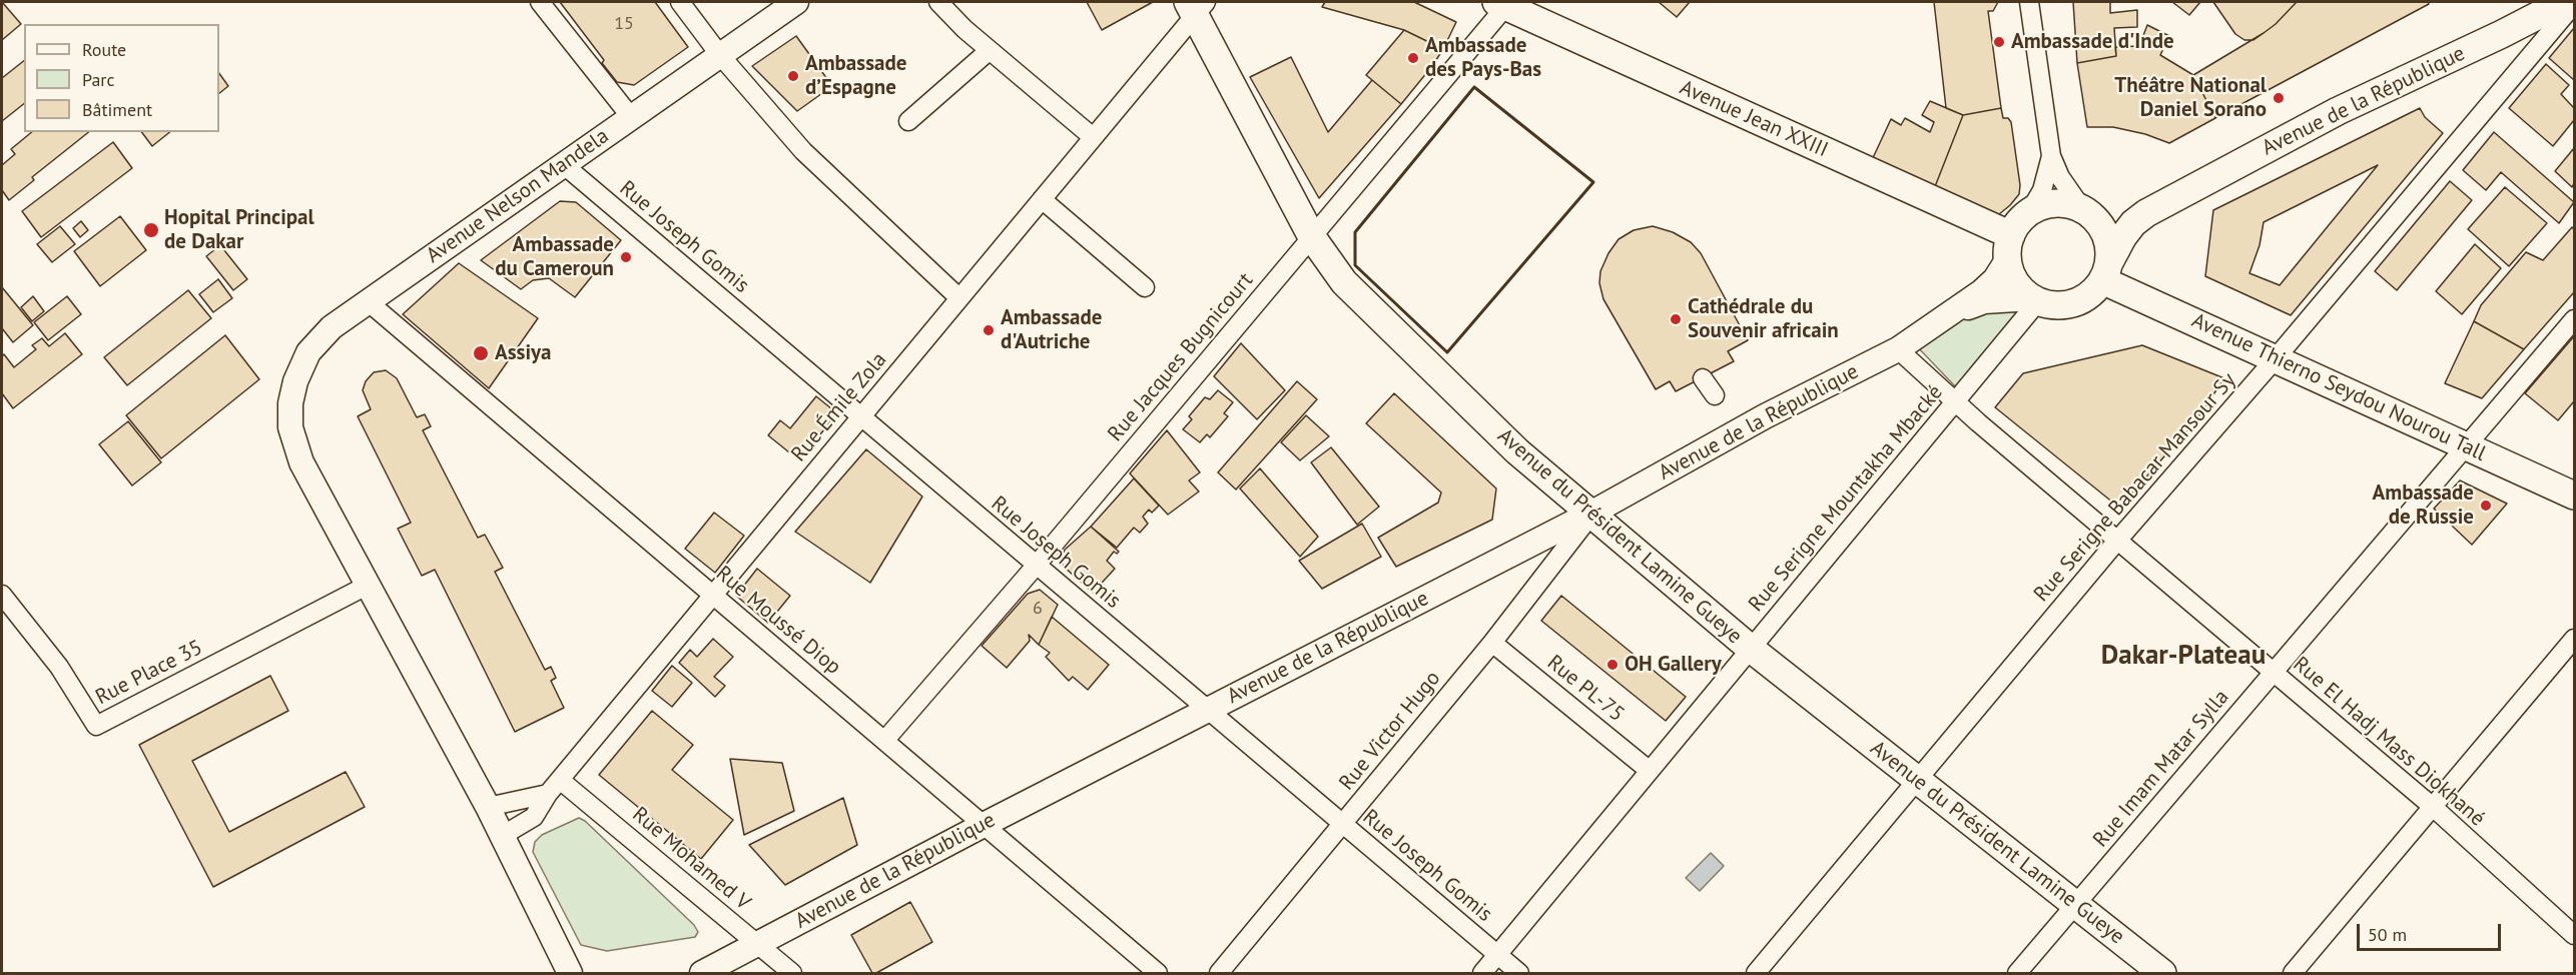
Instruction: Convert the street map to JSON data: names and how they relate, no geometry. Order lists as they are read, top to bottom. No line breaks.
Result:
{"streets":{"main road":["Avenue de la République","Avenue Jean XXIII","Avenue Thierno Seydou Nourou Tall","Avenue du Président Lamine Gueye"],"street":["Avenue Nelson Mandela","Rue Joseph Gomis","Rue Jacques Bugnicourt","Rue Émile Zola","Rue Serigne Babacar Mansour Sy","Rue Serigne Mountakha Mbacké","Rue Moussé Diop","Rue Place 35","Rue PL-75","Rue Victor Hugo","Rue El Hadj Mass Diokhané","Rue Imam Matar Sylla","Rue Mohamed V"]},"crossings":[["Avenue de la République","Avenue Jean XXIII"],["Avenue de la République","Rue Joseph Gomis"],["Avenue de la République","Avenue Thierno Seydou Nourou Tall"],["Avenue de la République","Rue Serigne Mountakha Mbacké"],["Avenue de la République","Avenue du Président Lamine Gueye"],["Avenue de la République","Rue Moussé Diop"],["Avenue de la République","Rue Victor Hugo"],["Avenue de la République","Rue El Hadj Mass Diokhané"],["Avenue de la République","Rue Mohamed V"],["Avenue Jean XXIII","Rue Jacques Bugnicourt"],["Avenue Jean XXIII","Avenue Thierno Seydou Nourou Tall"],["Avenue Jean XXIII","Rue Serigne Mountakha Mbacké"],["Avenue Nelson Mandela","Rue Joseph Gomis"],["Avenue Nelson Mandela","Rue Émile Zola"],["Avenue Nelson Mandela","Rue Moussé Diop"],["Avenue Nelson Mandela","Rue Place 35"],["Rue Joseph Gomis","Rue Jacques Bugnicourt"],["Rue Joseph Gomis","Rue Émile Zola"],["Rue Joseph Gomis","Rue Serigne Mountakha Mbacké"],["Rue Joseph Gomis","Rue Victor Hugo"],["Rue Jacques Bugnicourt","Avenue du Président Lamine Gueye"],["Rue Jacques Bugnicourt","Rue Moussé Diop"],["Avenue Thierno Seydou Nourou Tall","Rue Serigne Babacar Mansour Sy"],["Avenue Thierno Seydou Nourou Tall","Rue Serigne Mountakha Mbacké"],["Avenue Thierno Seydou Nourou Tall","Rue Imam Matar Sylla"],["Rue Émile Zola","Avenue du Président Lamine Gueye"],["Rue Émile Zola","Rue Moussé Diop"],["Rue Émile Zola","Rue Mohamed V"],["Rue Serigne Babacar Mansour Sy","Avenue du Président Lamine Gueye"],["Rue Serigne Babacar Mansour Sy","Rue El Hadj Mass Diokhané"],["Rue Serigne Mountakha Mbacké","Avenue du Président Lamine Gueye"],["Rue Serigne Mountakha Mbacké","Rue PL-75"],["Rue Serigne Mountakha Mbacké","Rue El Hadj Mass Diokhané"],["Avenue du Président Lamine Gueye","Rue Victor Hugo"],["Avenue du Président Lamine Gueye","Rue Imam Matar Sylla"],["Rue PL-75","Rue Victor Hugo"],["Rue El Hadj Mass Diokhané","Rue Imam Matar Sylla"]],"districts":["Dakar-Plateau"],"places":["Ambassade d'Inde","Ambassade des Pays-Bas","Ambassade d’Espagne","Théâtre National Daniel Sorano","Hopital Principal de Dakar","Ambassade du Cameroun","Cathédrale du Souvenir africain","Ambassade d'Autriche","Assiya","Ambassade de Russie","OH Gallery"],"house_numbers":["15","6"],"legend":["Route","Parc","Bâtiment"],"scale_bar":"50 m"}
